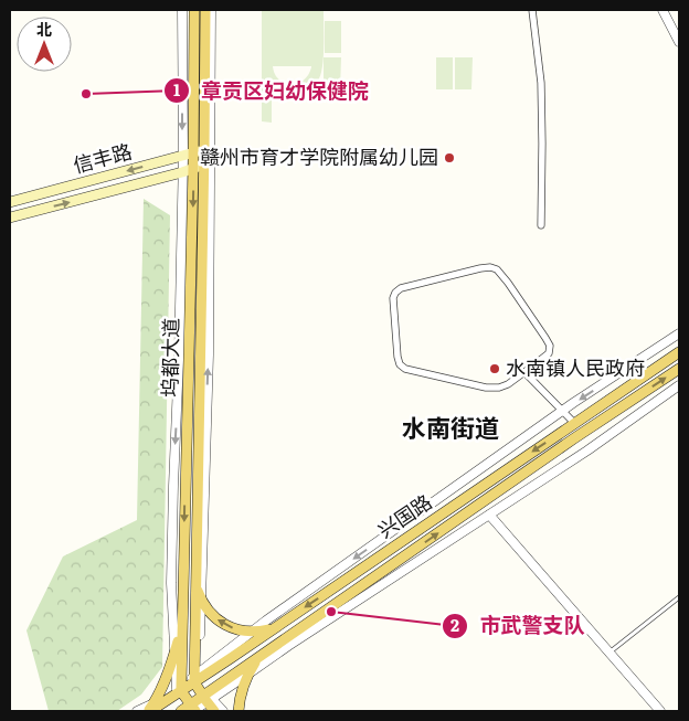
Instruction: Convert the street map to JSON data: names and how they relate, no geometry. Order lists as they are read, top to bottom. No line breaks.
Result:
{"streets":{"main road":["信丰路","坞都大道","兴国路"]},"crossings":[["信丰路","坞都大道"],["坞都大道","兴国路"]],"districts":["水南街道"],"places":["章贡区妇幼保健院","赣州市育才学院附属幼儿园","水南镇人民政府","市武警支队"],"north":"top"}
